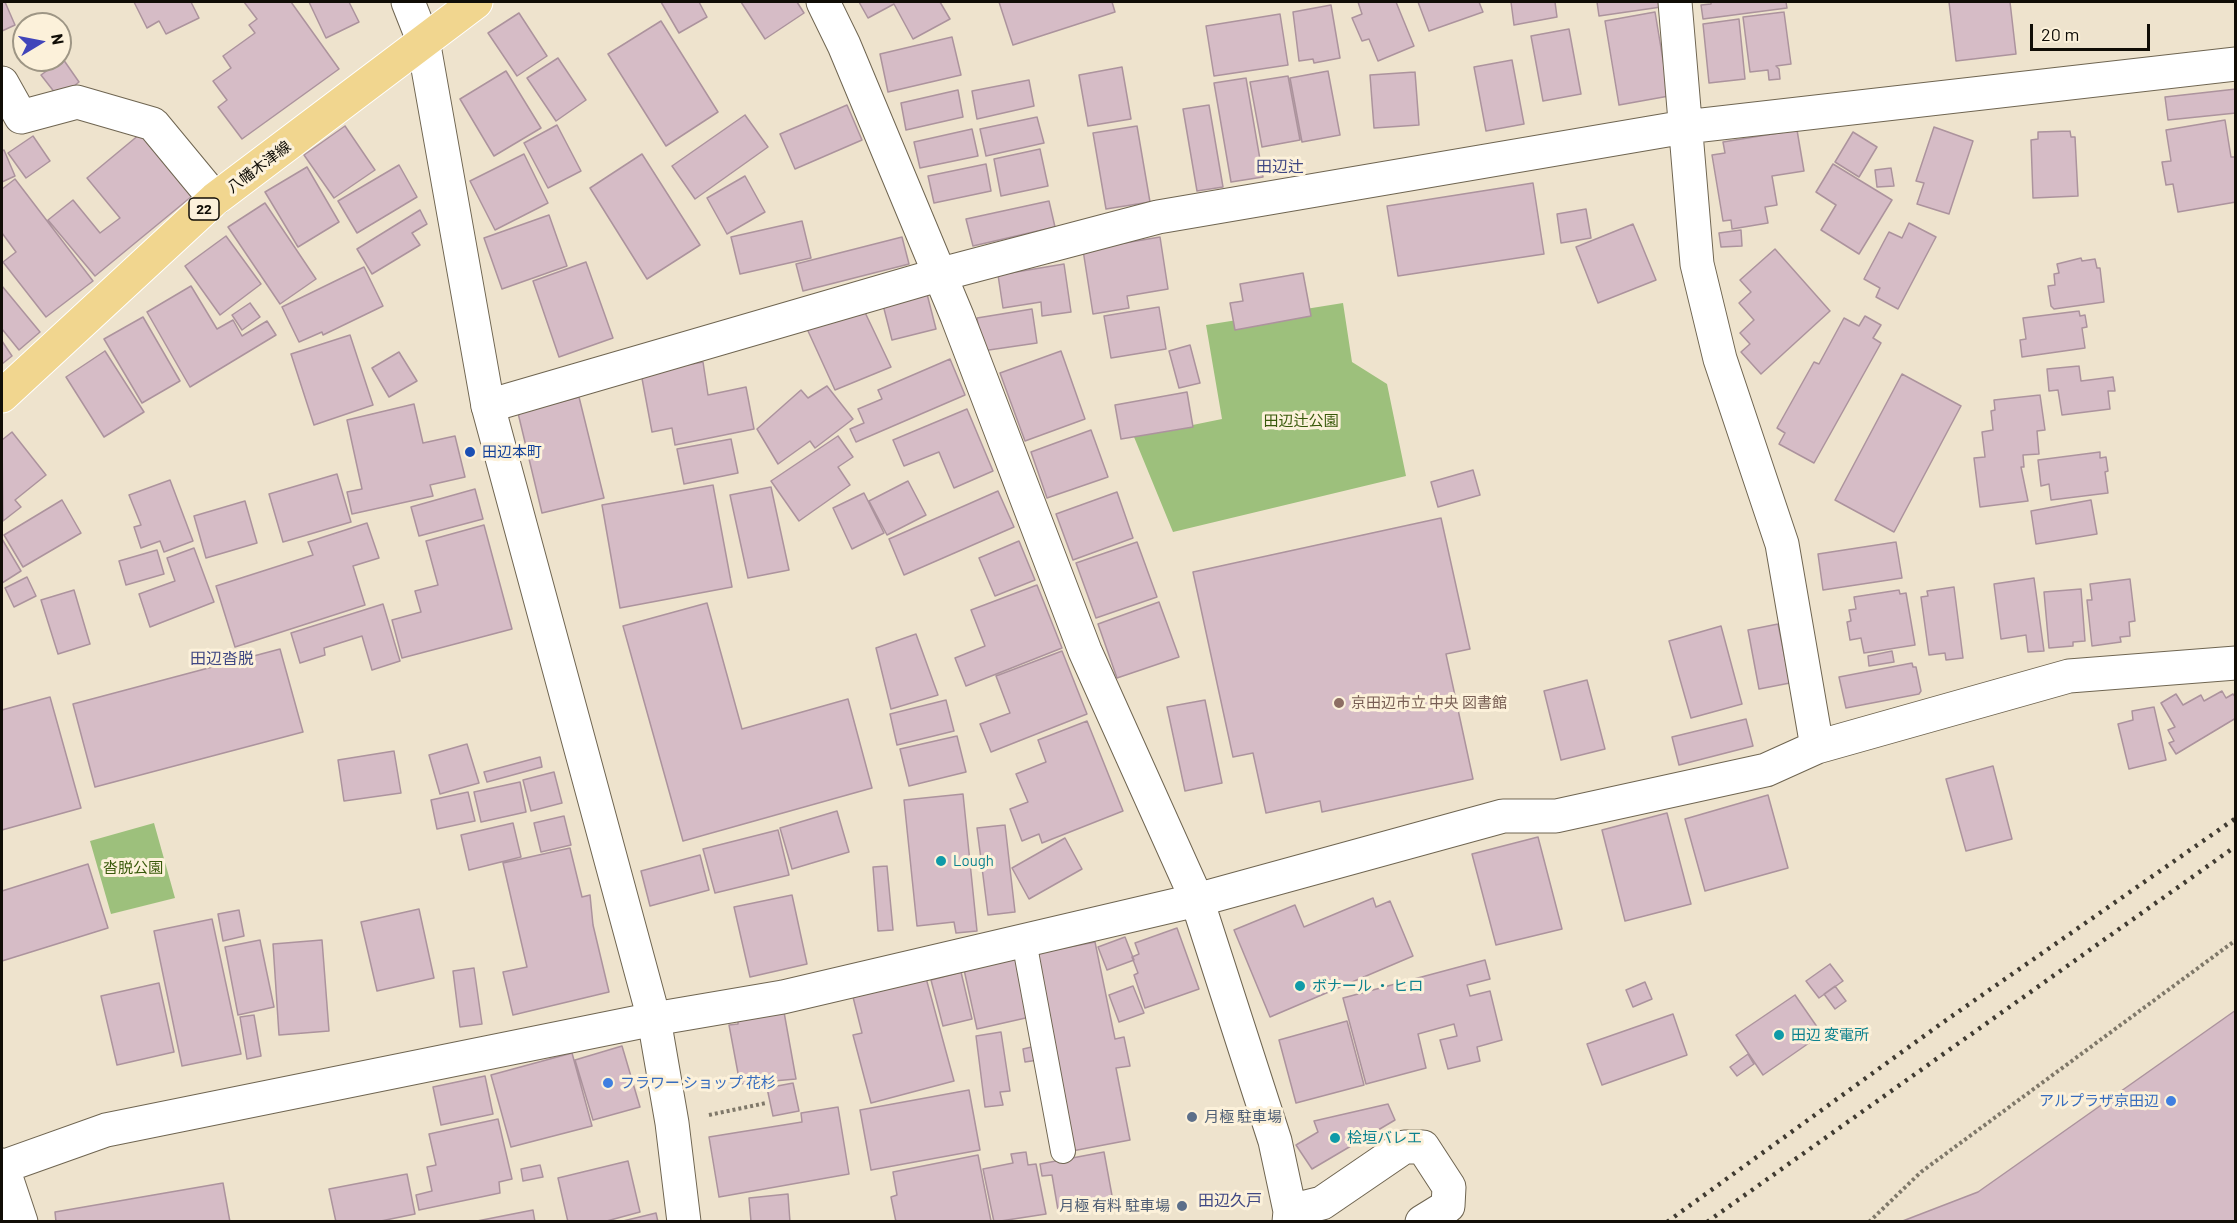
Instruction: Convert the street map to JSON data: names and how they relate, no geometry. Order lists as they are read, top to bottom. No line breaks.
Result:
{"streets":{"main road":["八幡木津線","22"]},"districts":["田辺辻","田辺沓脱","田辺久戸"],"parks":["田辺辻公園","沓脱公園"],"places":["田辺本町","京田辺市立 中央 図書館","Lough","ボナール ・ ヒロ","田辺 変電所","フラワー ショップ 花杉","アルプラザ京田辺","月極 駐車場","桧垣バレエ","月極 有料 駐車場"],"scale_bar":"20 m","north":"right"}
